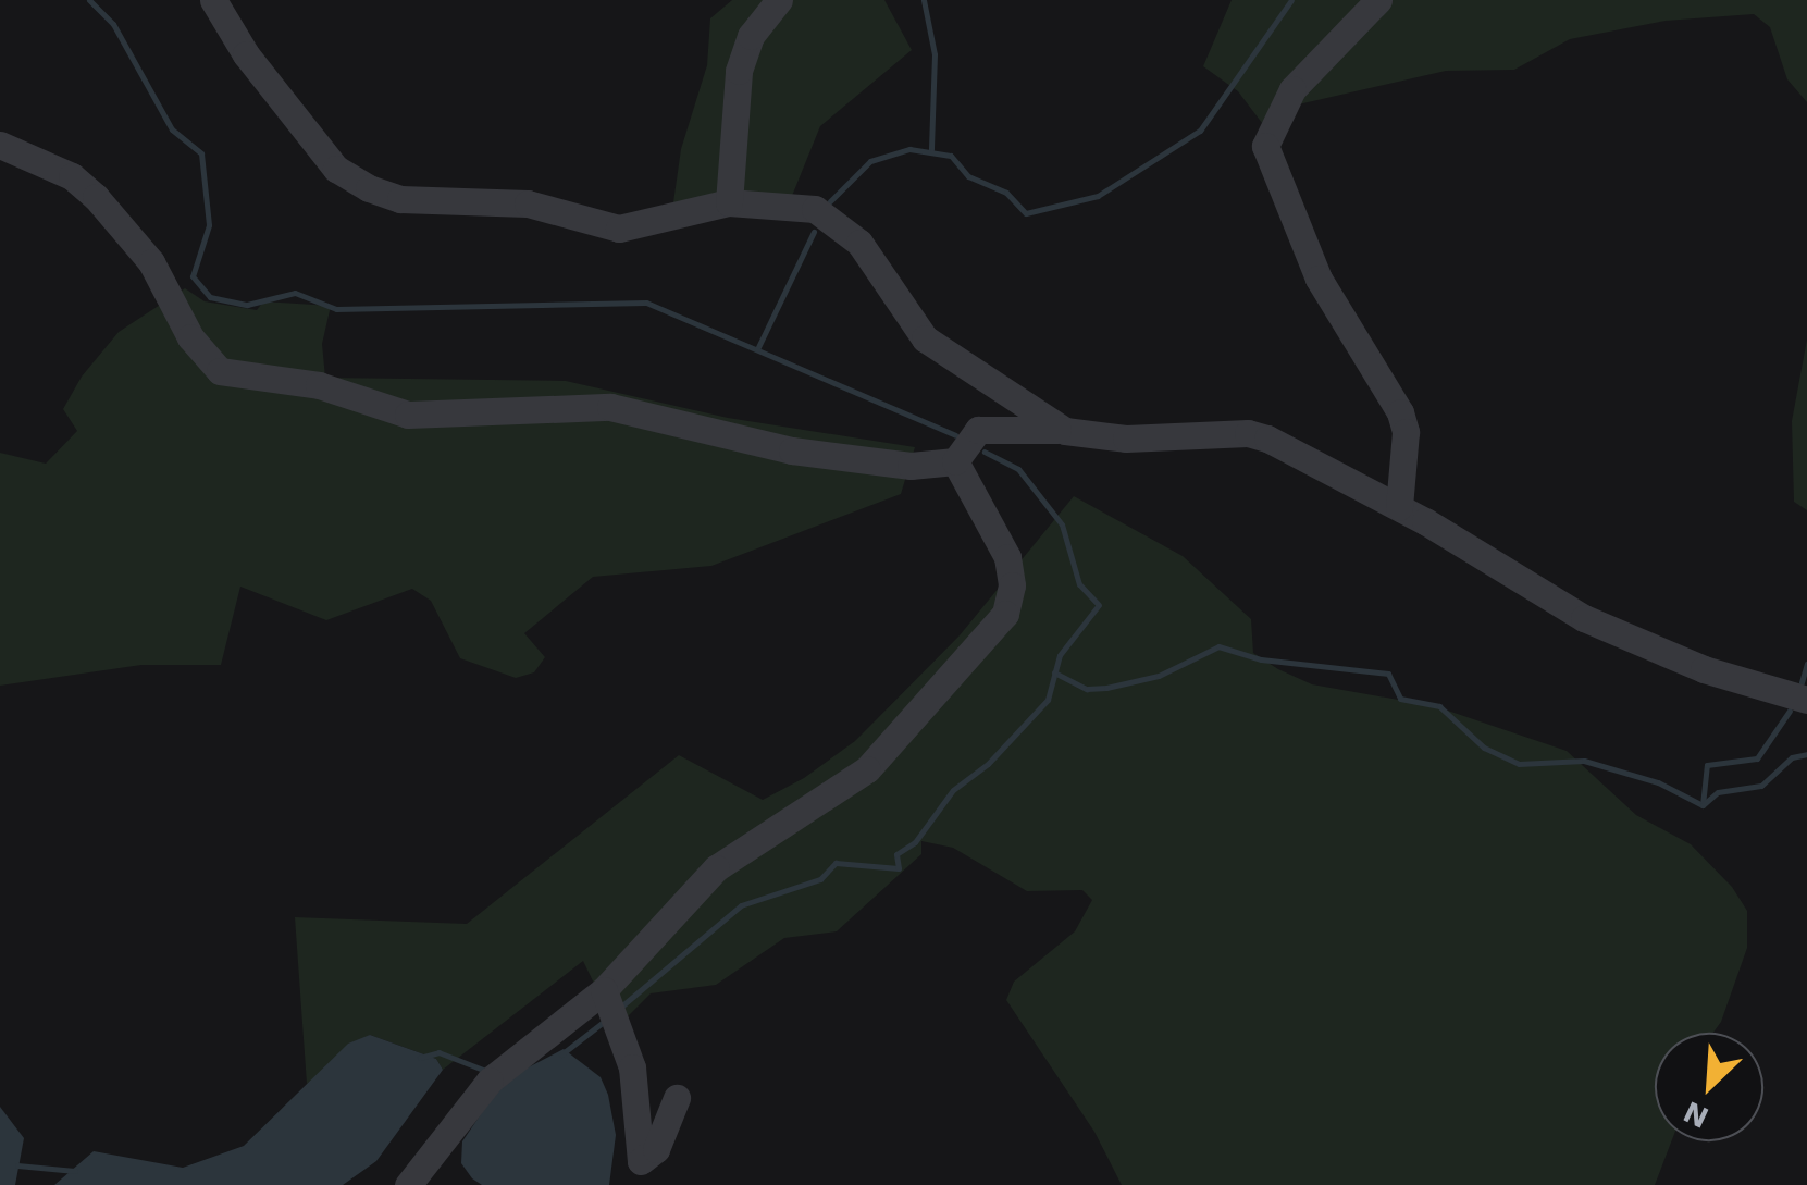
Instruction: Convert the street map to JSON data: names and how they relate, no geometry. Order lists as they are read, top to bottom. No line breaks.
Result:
{"north":"bottom left"}
